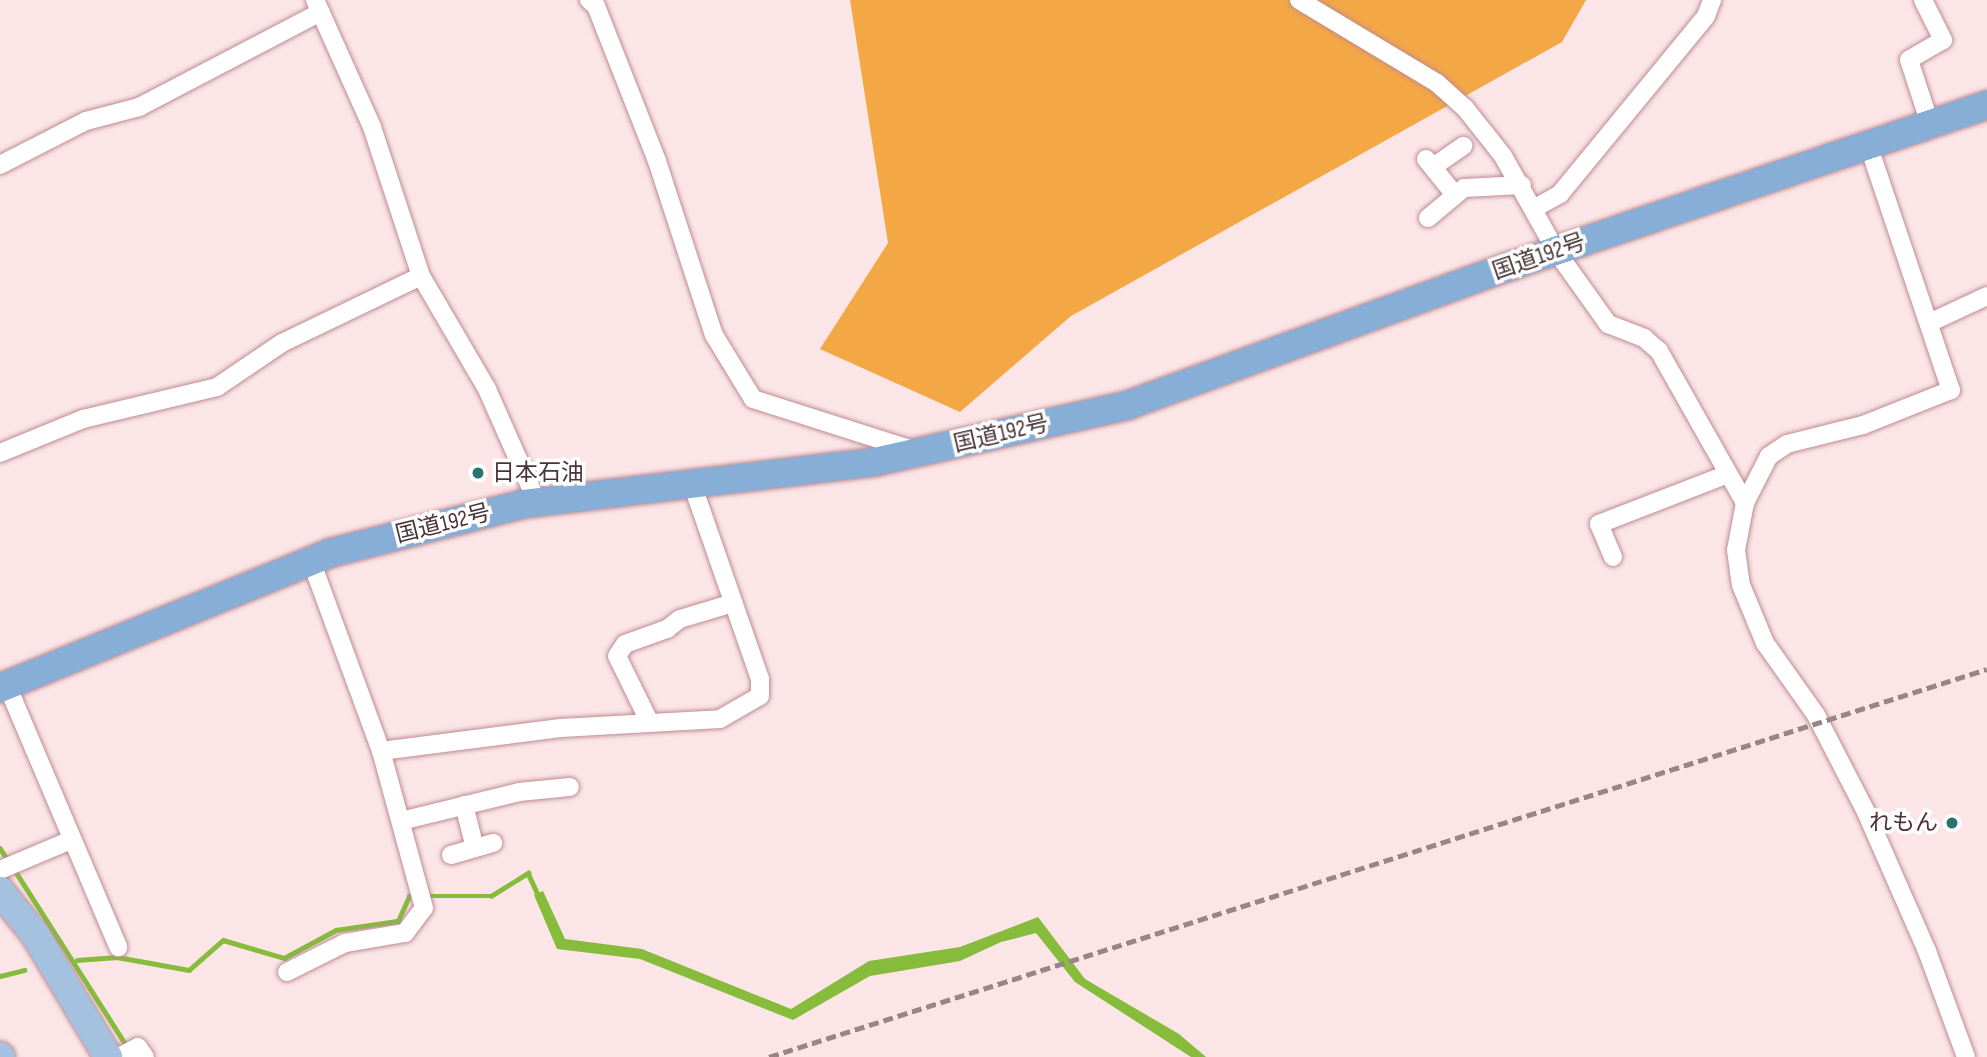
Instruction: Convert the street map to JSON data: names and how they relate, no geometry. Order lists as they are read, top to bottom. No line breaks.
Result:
{"streets":{"highway":["国道192号"]},"places":["日本石油","れもん"]}
